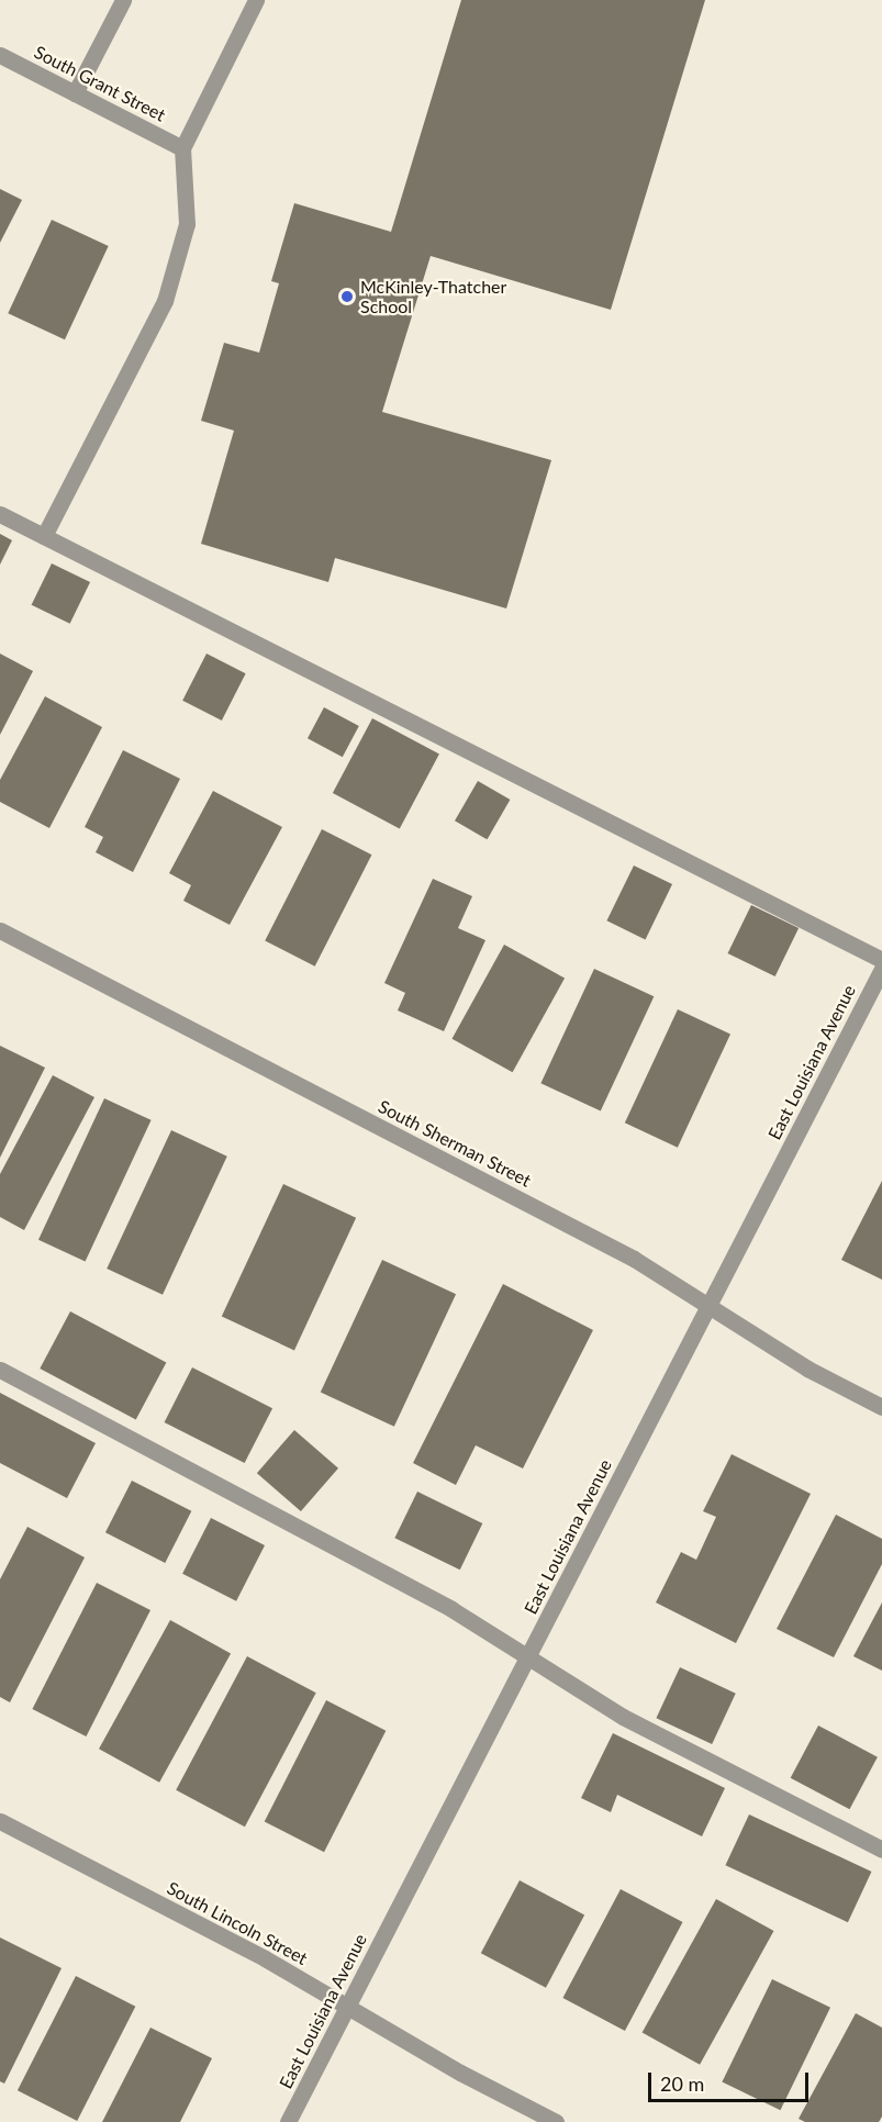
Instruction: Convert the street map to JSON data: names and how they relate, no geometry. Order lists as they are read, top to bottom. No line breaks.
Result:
{"streets":{"street":["South Grant Street","East Louisiana Avenue","South Sherman Street","South Lincoln Street"]},"crossings":[["East Louisiana Avenue","South Sherman Street"],["East Louisiana Avenue","South Lincoln Street"]],"places":["McKinley-Thatcher School"],"scale_bar":"20 m"}
